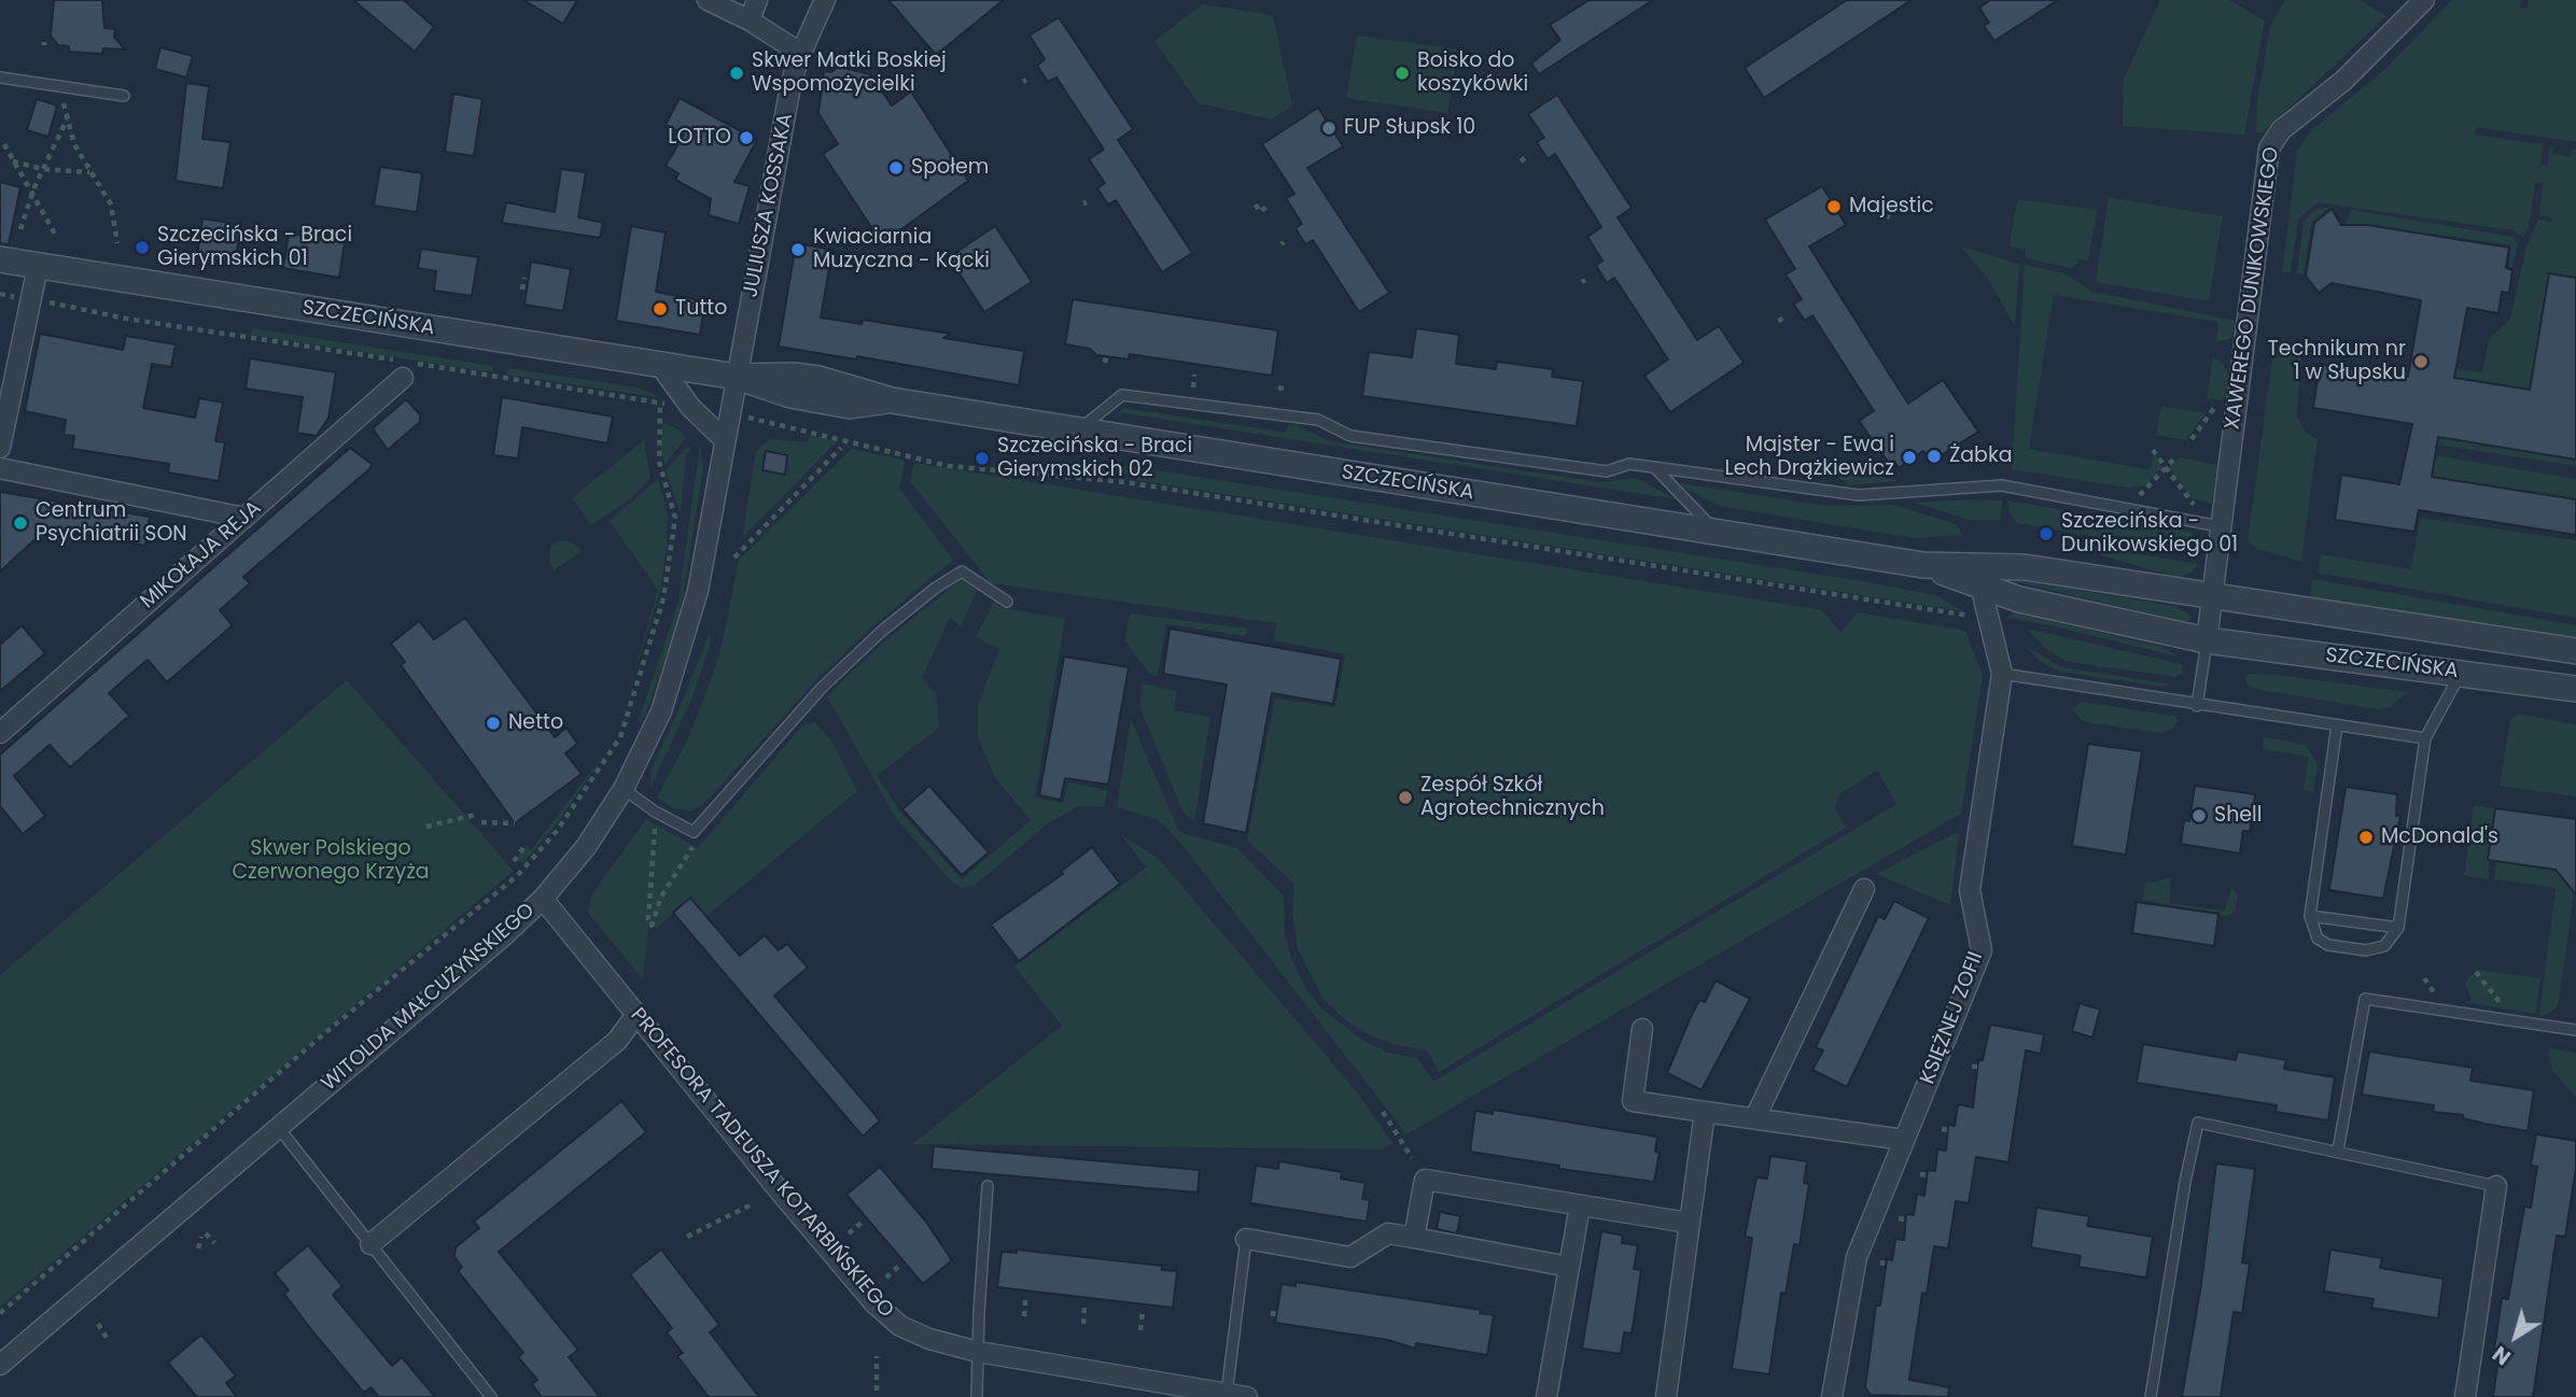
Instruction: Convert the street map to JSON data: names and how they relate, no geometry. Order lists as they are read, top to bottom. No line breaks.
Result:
{"streets":{"street":["JULIUSZA KOSSAKA","XAWEREGO DUNIKOWSKIEGO","SZCZECIŃSKA","MIKOŁAJA REJA","WITOLDA MAŁCUŻYŃSKIEGO","KSIĘŻNEJ ZOFII","PROFESORA TADEUSZA KOTARBIŃSKIEGO"]},"crossings":[["JULIUSZA KOSSAKA","SZCZECIŃSKA"],["JULIUSZA KOSSAKA","WITOLDA MAŁCUŻYŃSKIEGO"],["XAWEREGO DUNIKOWSKIEGO","SZCZECIŃSKA"],["SZCZECIŃSKA","WITOLDA MAŁCUŻYŃSKIEGO"],["SZCZECIŃSKA","KSIĘŻNEJ ZOFII"],["WITOLDA MAŁCUŻYŃSKIEGO","PROFESORA TADEUSZA KOTARBIŃSKIEGO"]],"parks":["Skwer Polskiego Czerwonego Krzyża"],"places":["Skwer Matki Boskiej Wspomożycielki","Boisko do koszykówki","FUP Słupsk 10","LOTTO","Społem","Majestic","Szczecińska - Braci Gierymskich 01","Kwiaciarnia Muzyczna - Kącki","Tutto","Technikum nr 1 w Słupsku","Żabka","Majster - Ewa i Lech Drążkiewicz","Szczecińska - Braci Gierymskich 02","Centrum Psychiatrii SON","Szczecińska - Dunikowskiego 01","Netto","Zespół Szkół Agrotechnicznych","Shell","McDonald's"],"north":"bottom left"}
